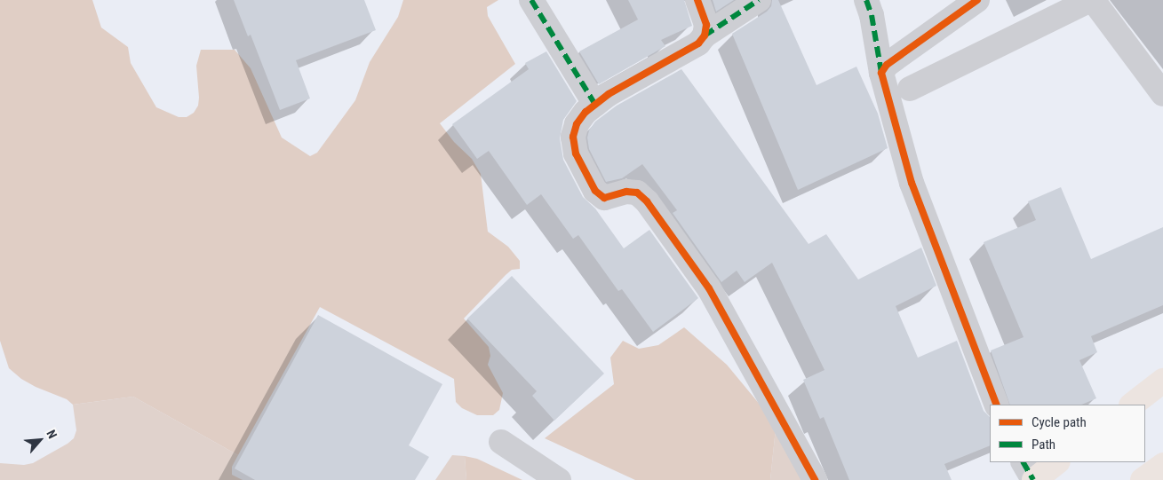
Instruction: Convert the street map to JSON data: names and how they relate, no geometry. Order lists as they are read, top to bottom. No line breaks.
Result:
{"legend":["Cycle path","Path"],"north":"top right"}
